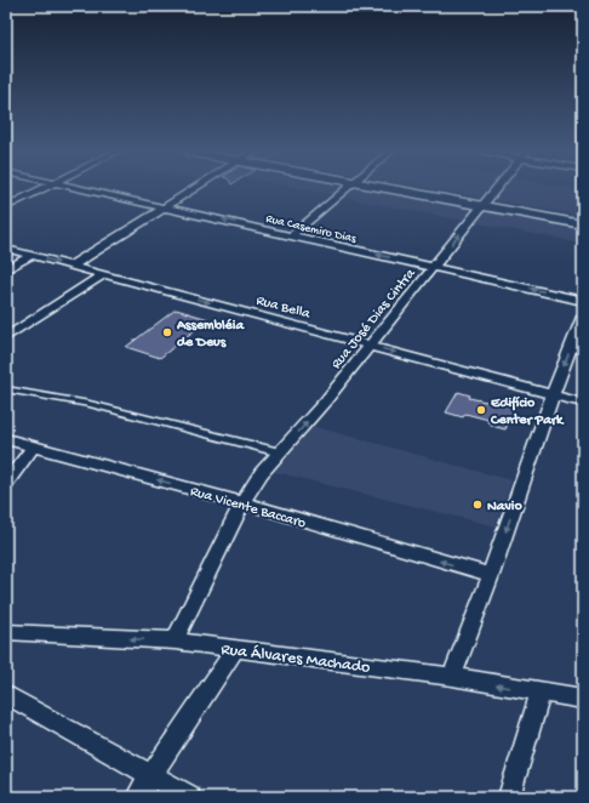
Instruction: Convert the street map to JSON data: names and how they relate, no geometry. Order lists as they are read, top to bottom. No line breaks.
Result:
{"streets":{"street":["Rua Casemiro Dias","Rua Bella","Rua José Dias Cintra","Rua Vicente Baccaro","Rua Álvares Machado"]},"crossings":[["Rua Casemiro Dias","Rua José Dias Cintra"],["Rua Bella","Rua José Dias Cintra"],["Rua José Dias Cintra","Rua Vicente Baccaro"],["Rua José Dias Cintra","Rua Álvares Machado"]],"one_way":["Rua Casemiro Dias","Rua Bella","Rua José Dias Cintra"],"places":["Assembléia de Deus","Edifício Center Park","Navio"]}
